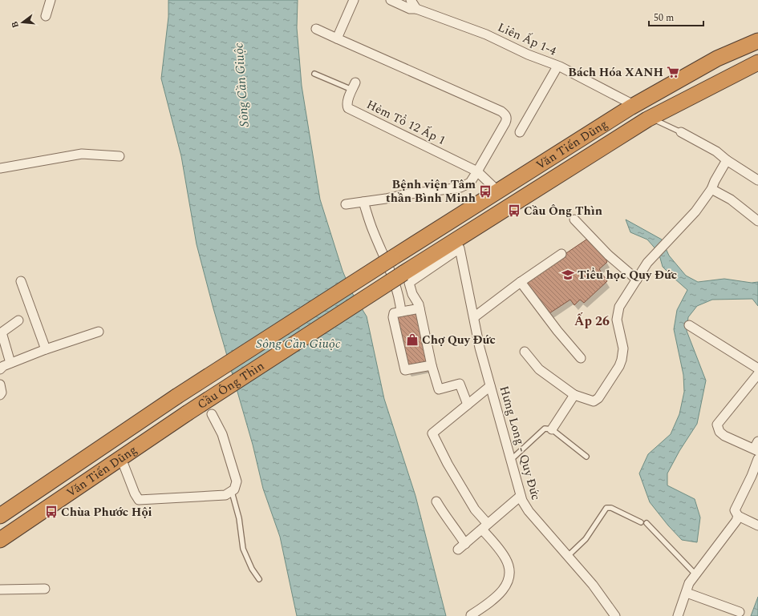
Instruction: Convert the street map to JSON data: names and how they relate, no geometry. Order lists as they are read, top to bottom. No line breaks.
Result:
{"streets":{"highway":["Văn Tiến Dũng","Cầu Ông Thìn"],"street":["Liên Ấp 1-4","Hẻm Tổ 12 Ấp 1","Hưng Long - Quy Đức"]},"crossings":[["Liên Ấp 1-4","Văn Tiến Dũng"],["Văn Tiến Dũng","Cầu Ông Thìn"]],"districts":["Ấp 26"],"water":["Sông Cần Giuộc"],"places":{"supermarket":["Bách Hóa XANH"],"bus stop":["Bệnh viện Tâm thần Bình Minh","Cầu Ông Thìn","Chùa Phước Hội"],"school or university":["Tiểu học Quy Đức"],"shop":["Chợ Quy Đức"]},"scale_bar":"50 m","north":"left"}
